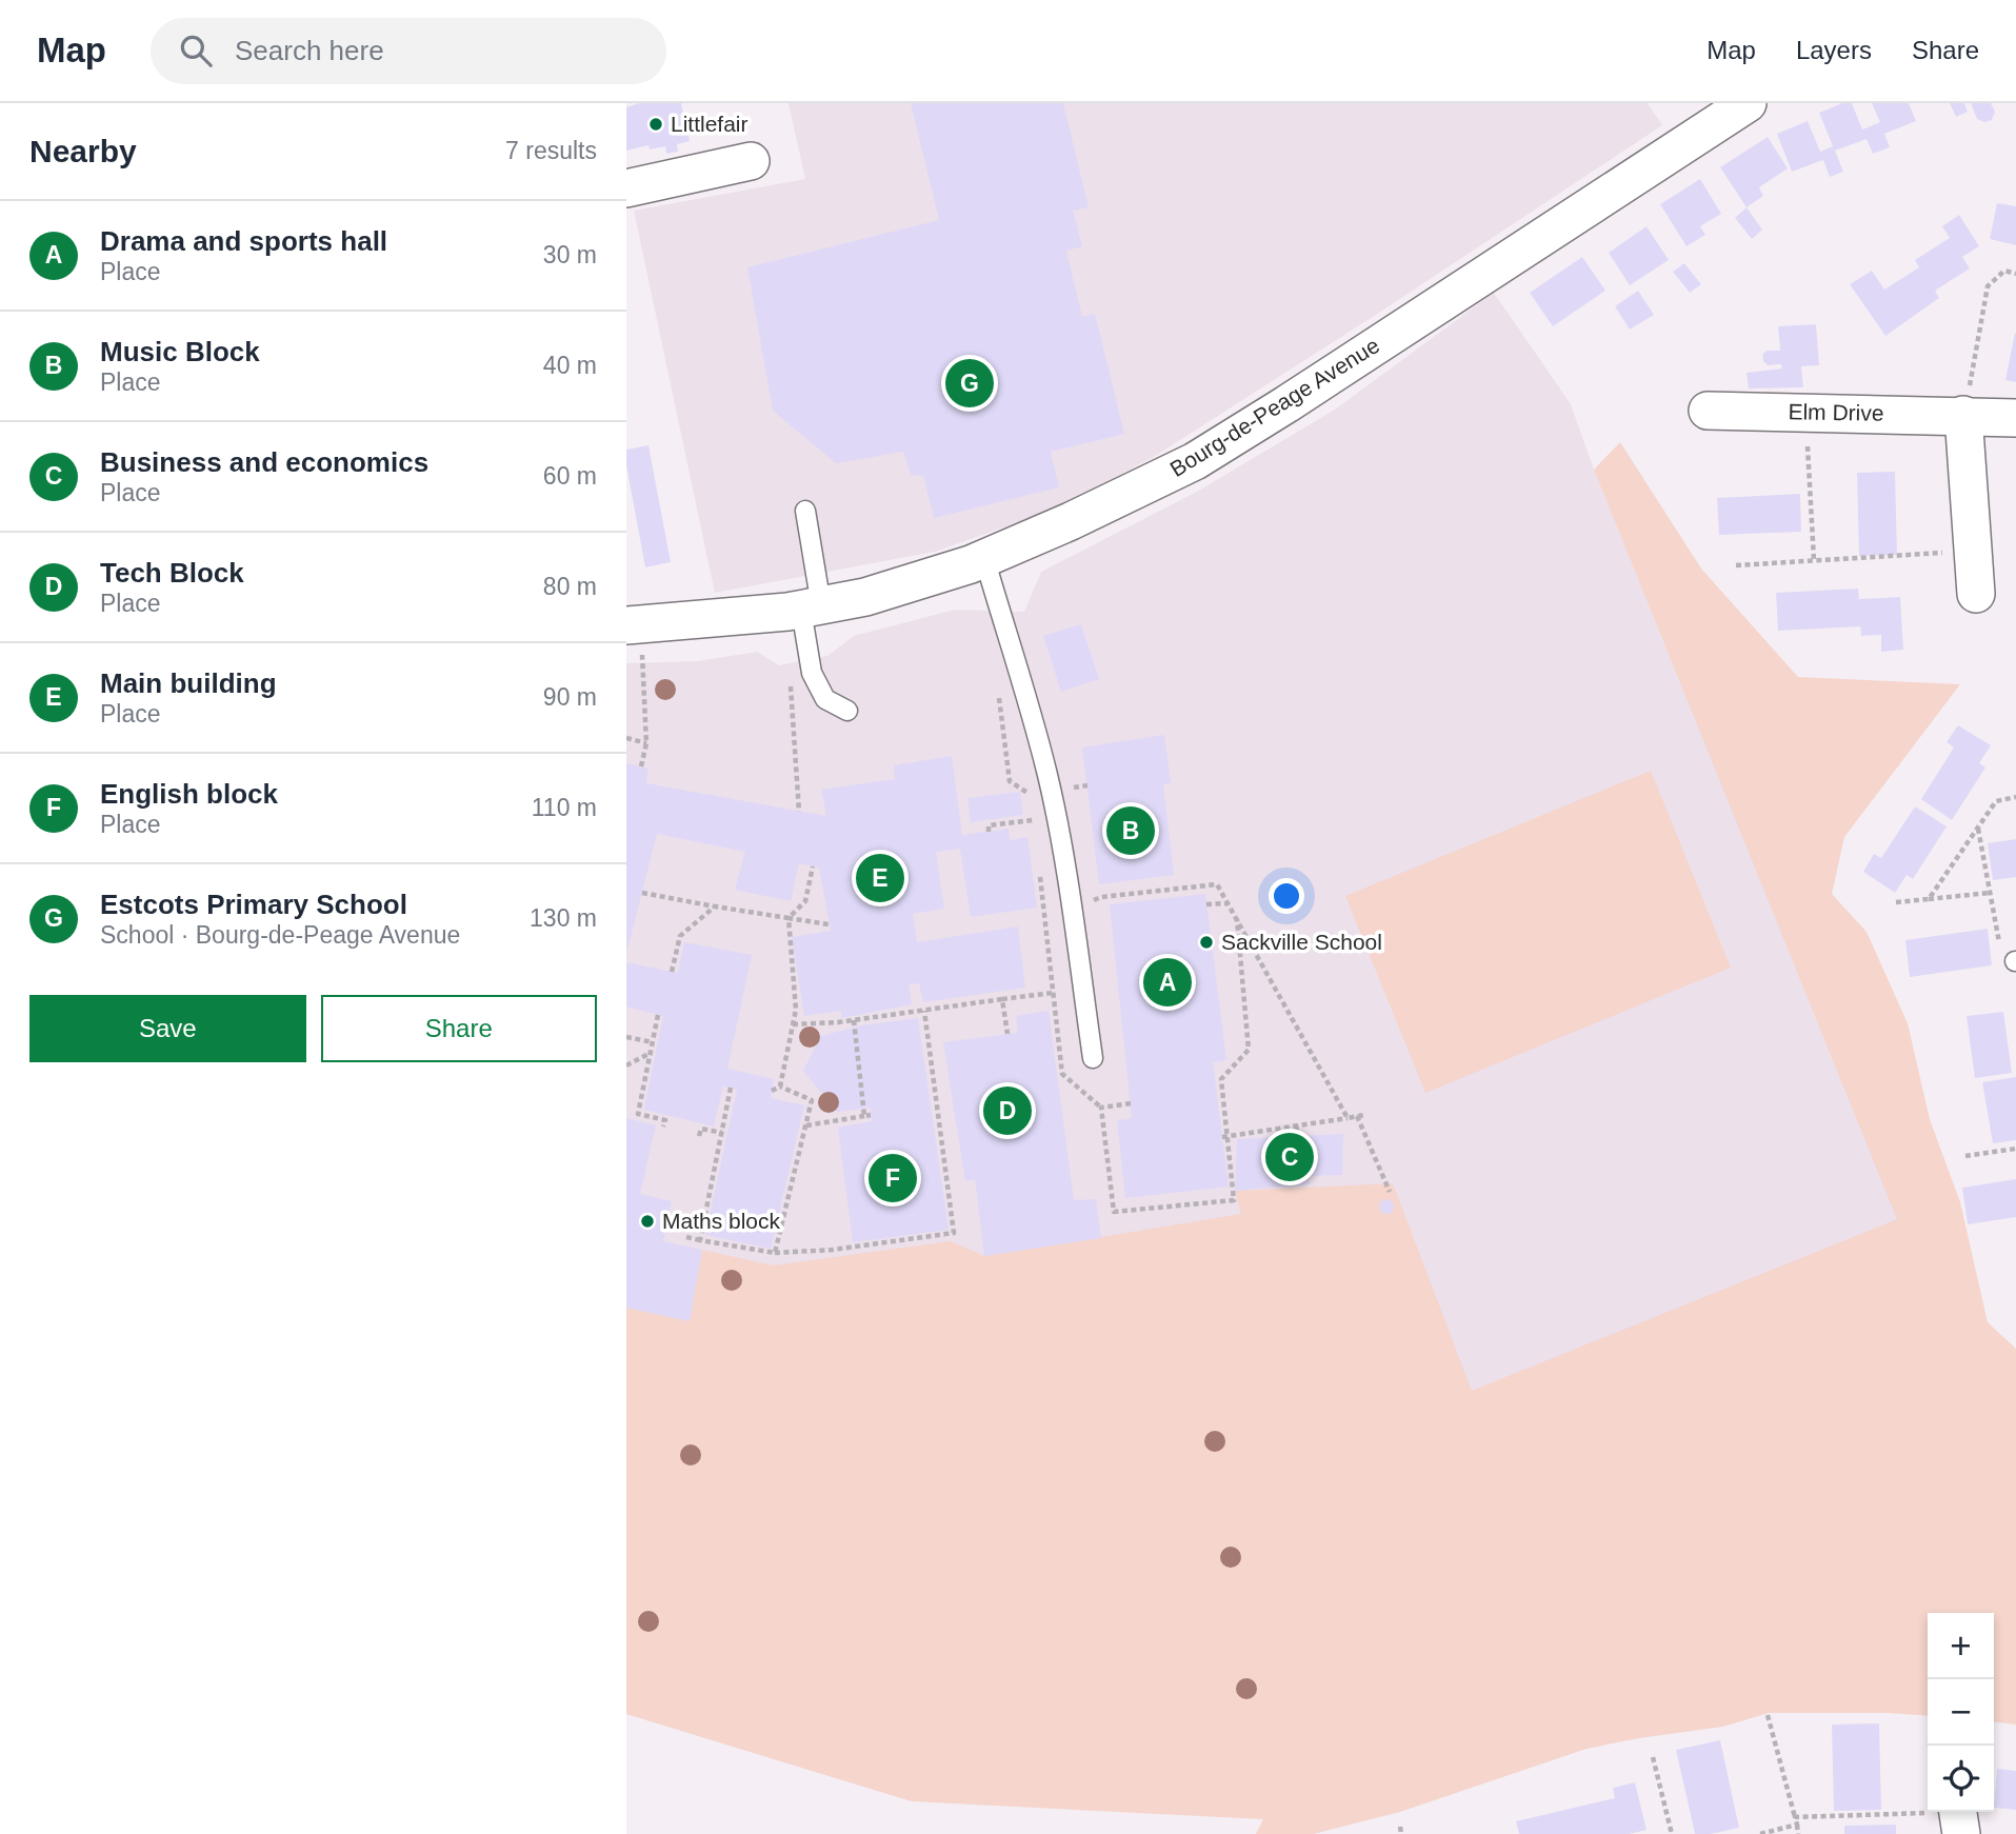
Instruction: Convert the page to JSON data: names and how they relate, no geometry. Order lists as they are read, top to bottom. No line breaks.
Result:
{"streets":{"street":["Bourg-de-Peage Avenue","Elm Drive"]},"places":["Littlefair","Sackville School","Maths block"],"page":{"header":"Map","search":"Search here","nav":["Map","Layers","Share"],"heading":["Nearby","7 results"],"list":[{"mark":"A","name":"Drama and sports hall","note":"Place","value":"30 m"},{"mark":"B","name":"Music Block","note":"Place","value":"40 m"},{"mark":"C","name":"Business and economics","note":"Place","value":"60 m"},{"mark":"D","name":"Tech Block","note":"Place","value":"80 m"},{"mark":"E","name":"Main building","note":"Place","value":"90 m"},{"mark":"F","name":"English block","note":"Place","value":"110 m"},{"mark":"G","name":"Estcots Primary School","note":"School · Bourg-de-Peage Avenue","value":"130 m"}],"pins":["G","B","E","A","D","C","F"],"buttons":["Save","Share"],"map_buttons":["+","−"]}}
